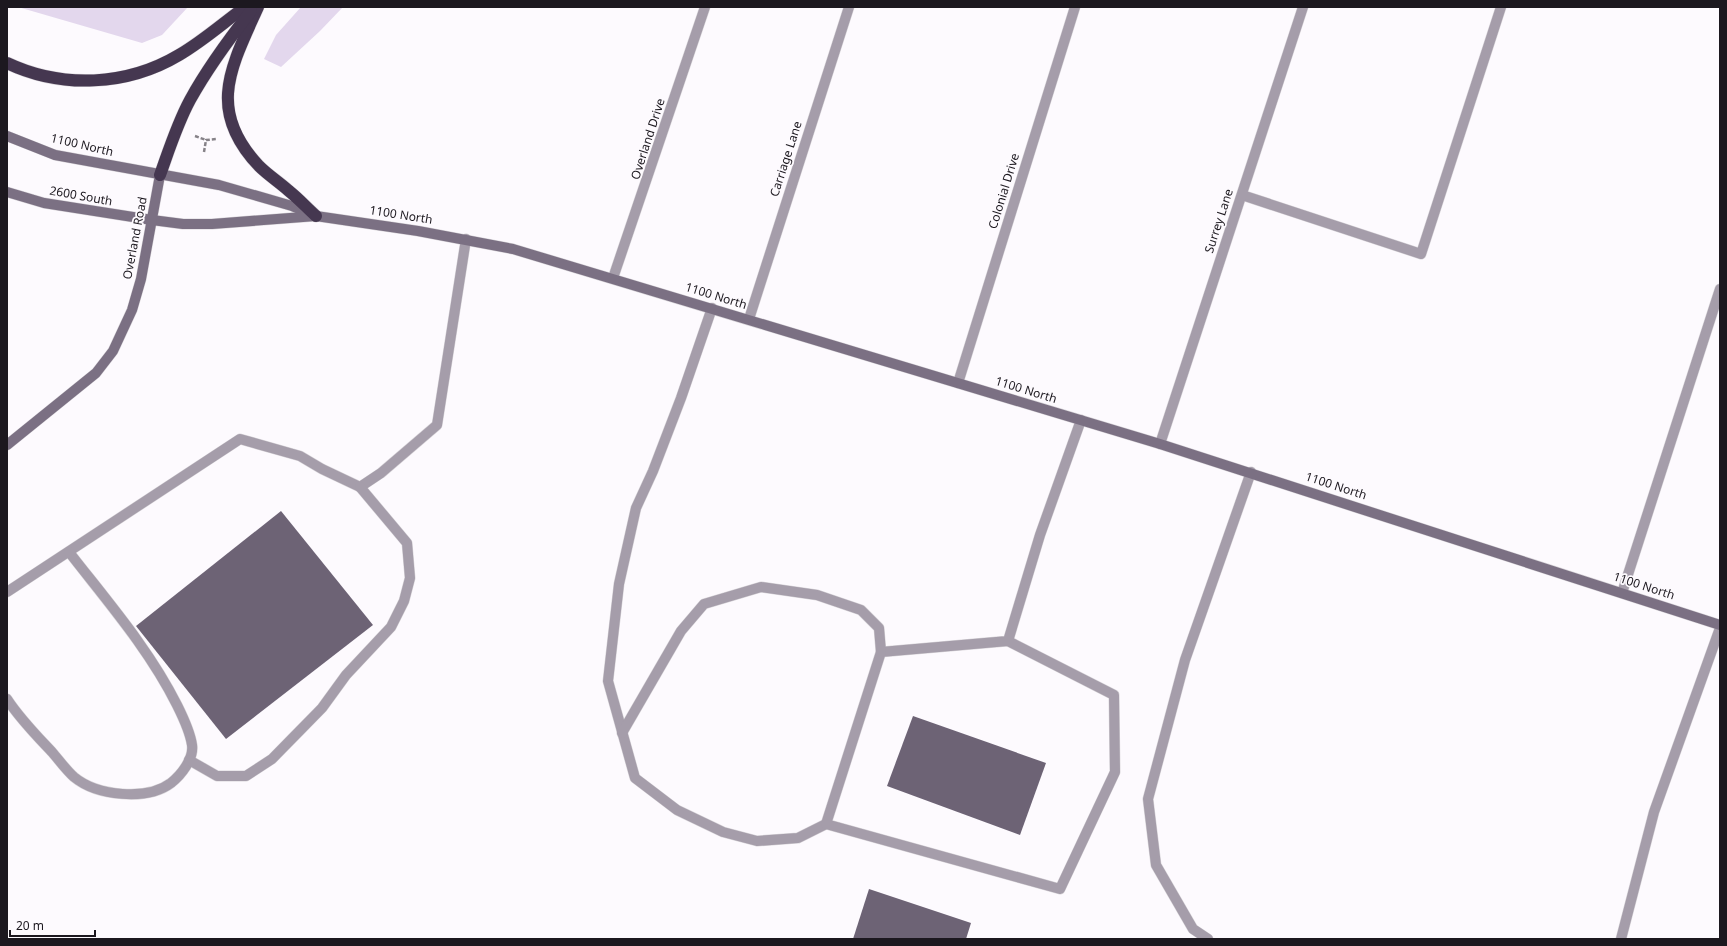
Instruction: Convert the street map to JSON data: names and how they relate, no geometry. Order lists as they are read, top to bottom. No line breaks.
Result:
{"streets":{"main road":["1100 North","2600 South","Overland Road"],"street":["Overland Drive","Carriage Lane","Colonial Drive","Surrey Lane"]},"crossings":[["Overland Drive","1100 North"],["1100 North","Carriage Lane"],["1100 North","Colonial Drive"],["1100 North","2600 South"],["1100 North","Surrey Lane"],["1100 North","Overland Road"],["2600 South","Overland Road"]],"scale_bar":"20 m"}
